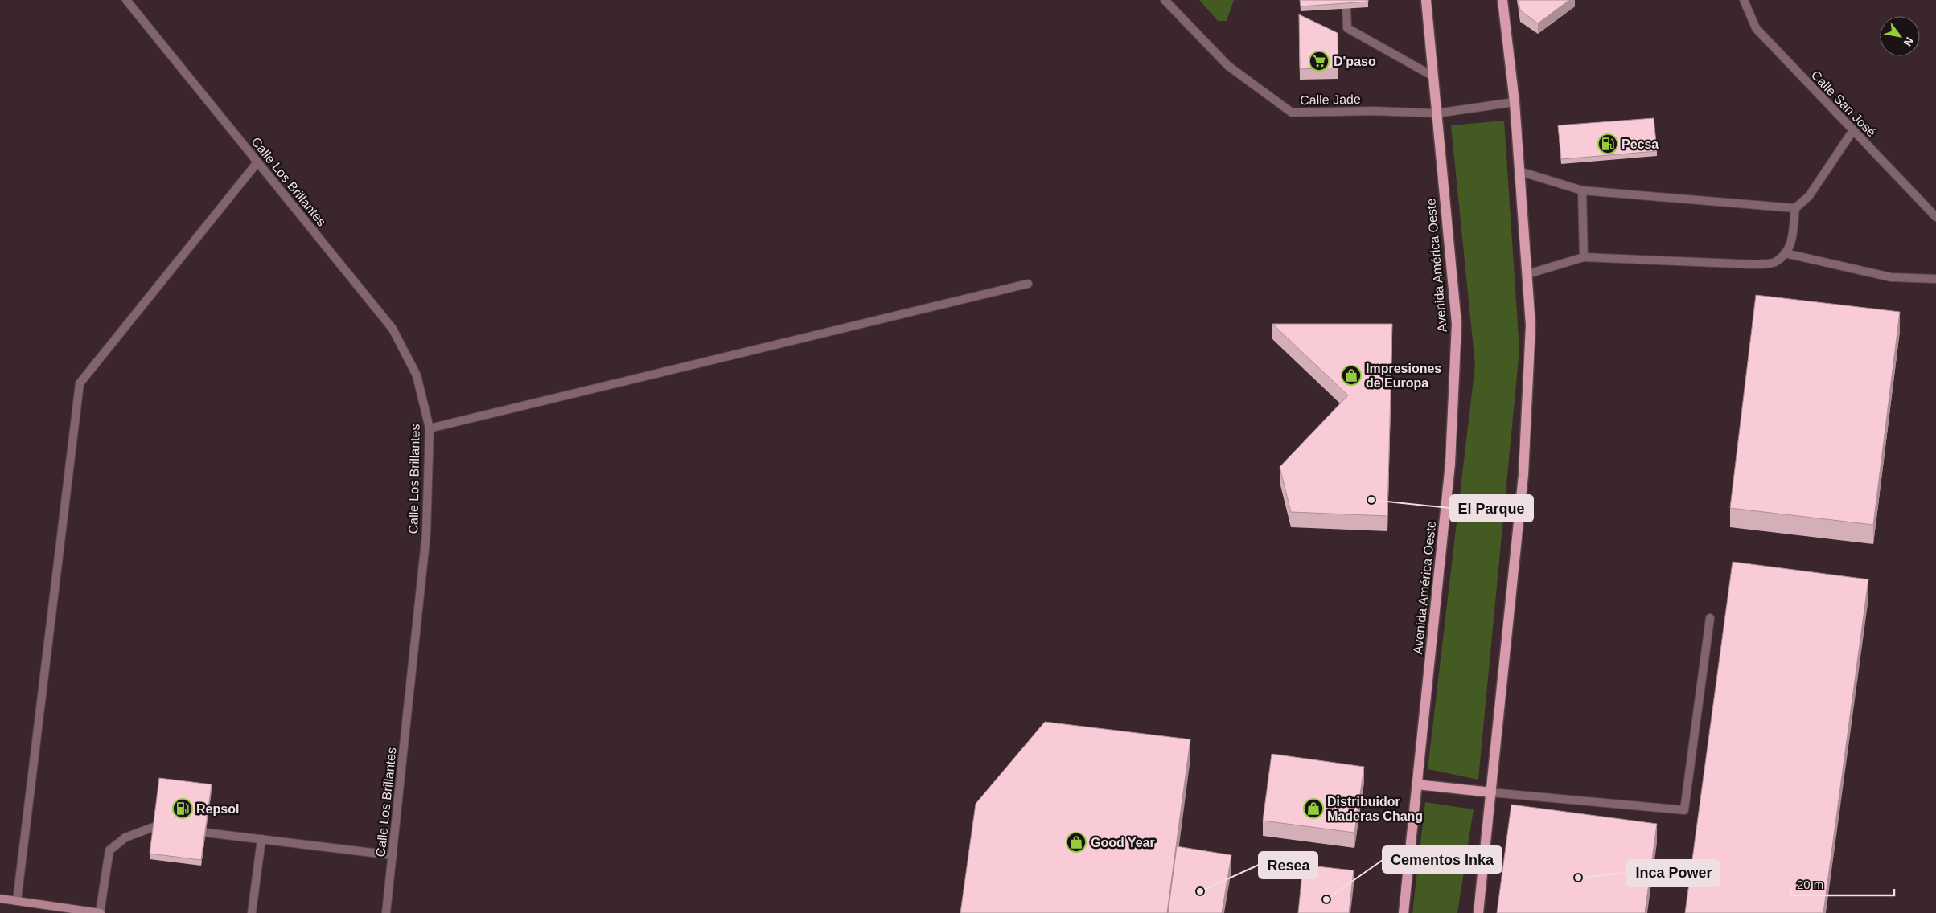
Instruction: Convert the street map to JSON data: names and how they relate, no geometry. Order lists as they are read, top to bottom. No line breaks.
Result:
{"streets":{"main road":["Avenida América Oeste"],"street":["Calle Jade","Calle San José","Calle Los Brillantes"]},"crossings":[["Calle Jade","Avenida América Oeste"]],"places":{"supermarket":["D'paso"],"fuel station":["Pecsa","Repsol"],"shop":["Impresiones de Europa","Distribuidor Maderas Chang","Good Year"],"other":["El Parque","Inca Power","Resea","Cementos Inka"]},"scale_bar":"20 m","north":"bottom right"}
